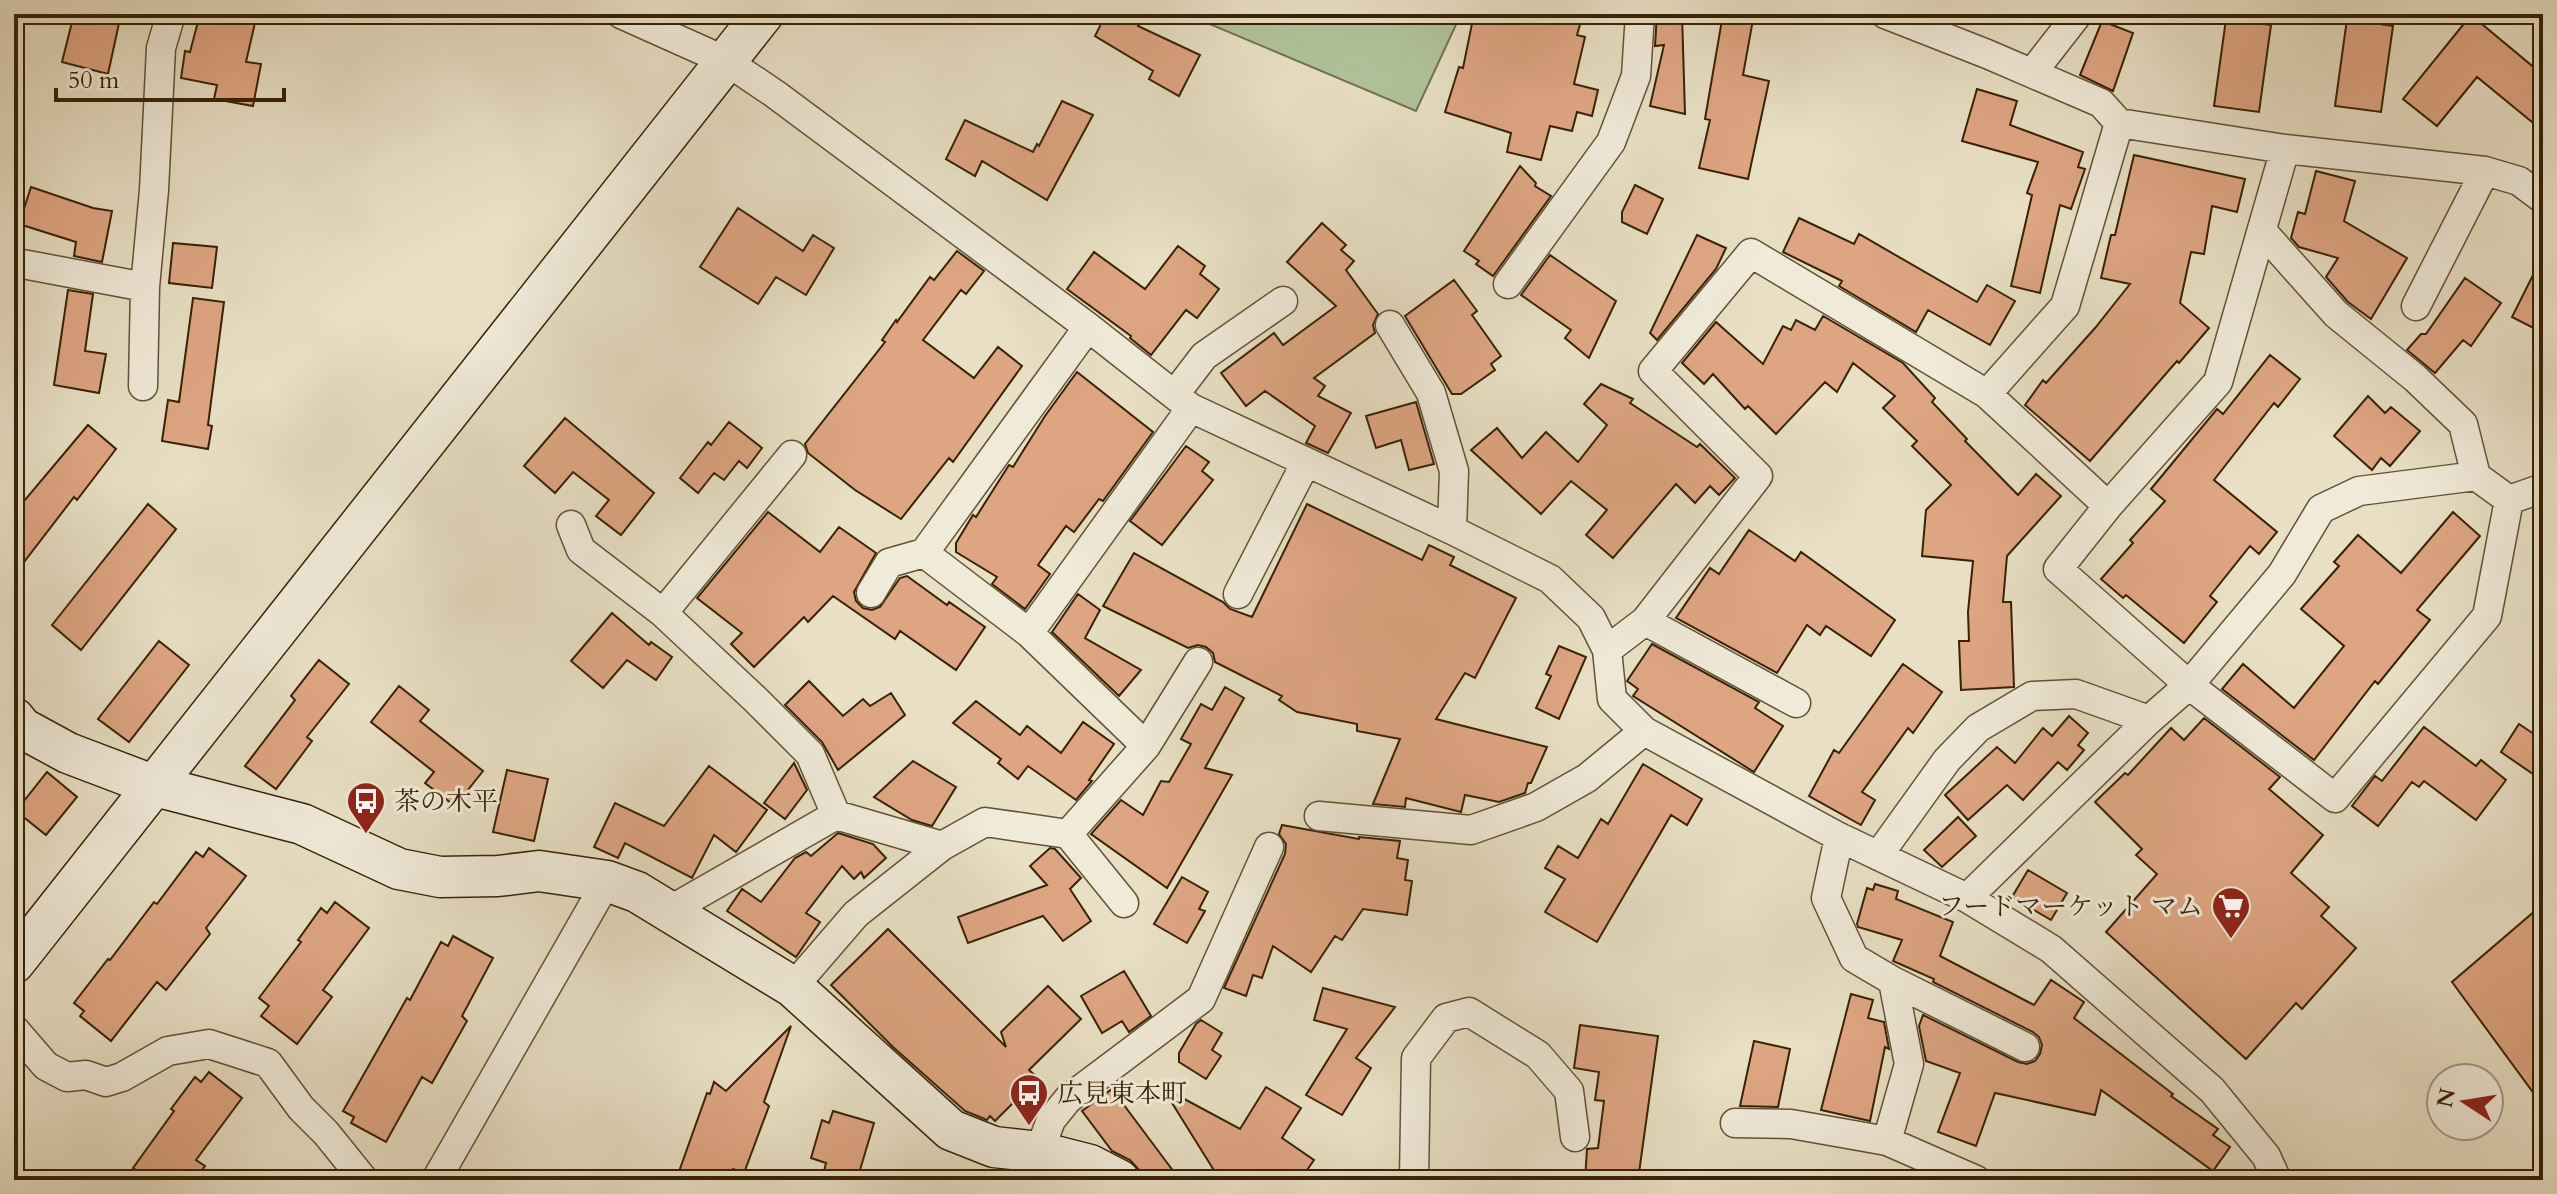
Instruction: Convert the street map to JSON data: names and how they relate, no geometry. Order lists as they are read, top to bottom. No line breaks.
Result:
{"places":{"bus stop":["茶の木平","広見東本町"],"supermarket":["フードマーケット マム"]},"scale_bar":"50 m","north":"left"}
